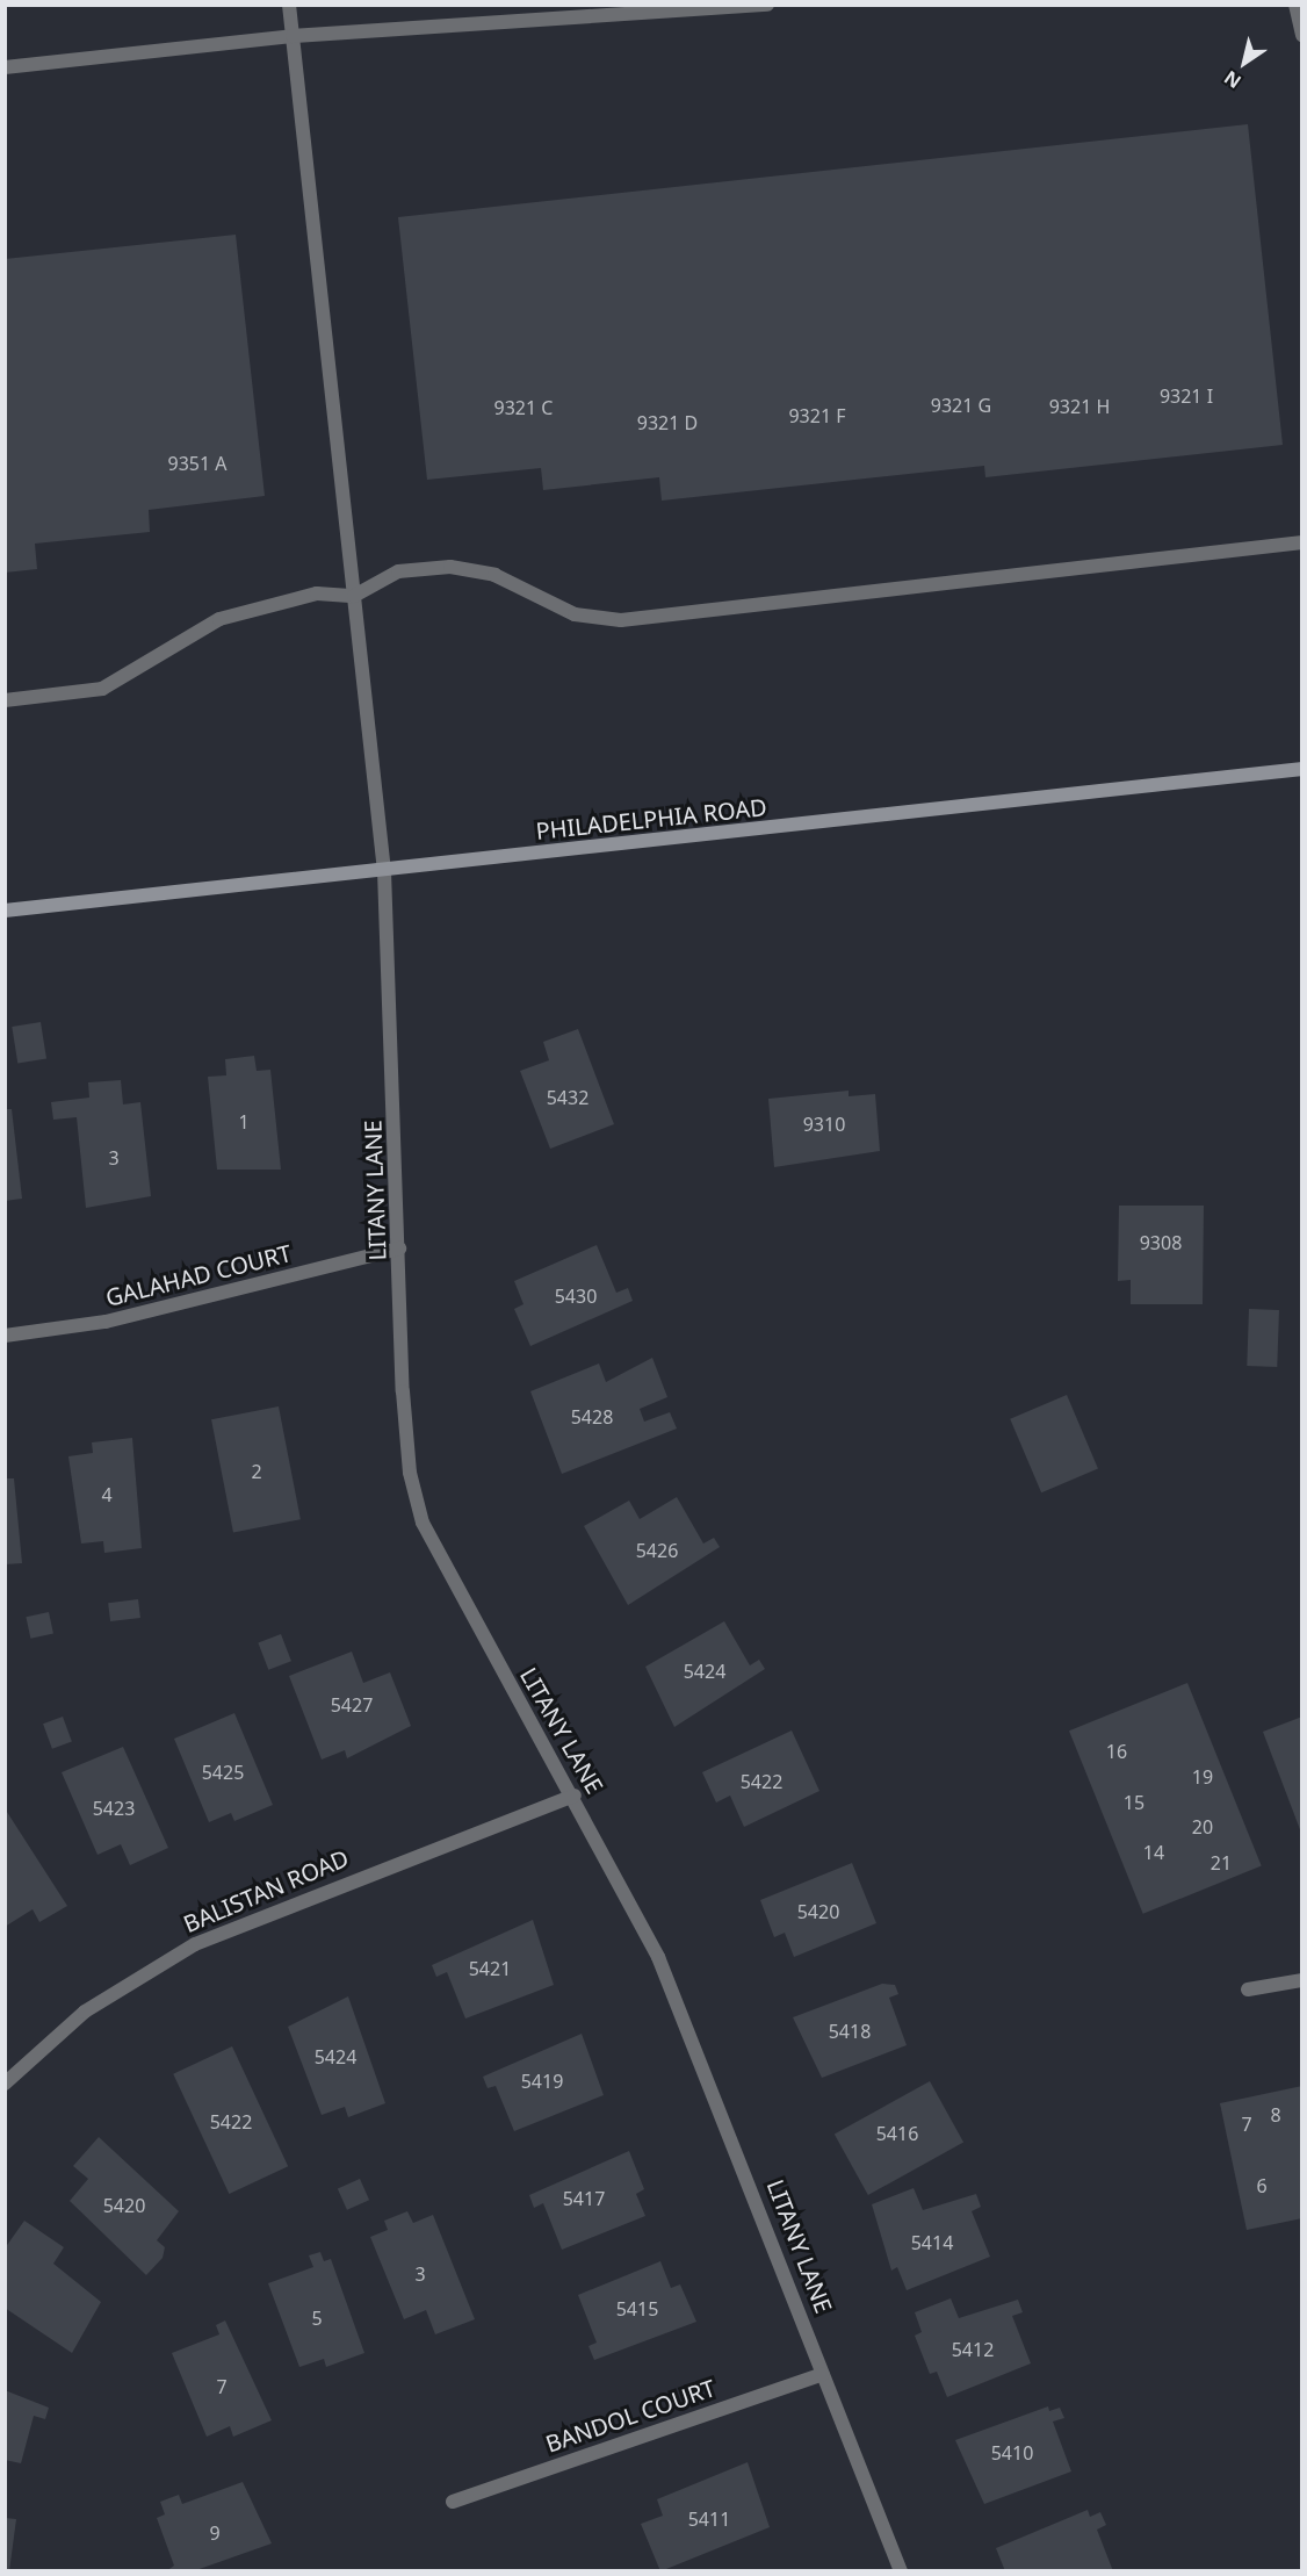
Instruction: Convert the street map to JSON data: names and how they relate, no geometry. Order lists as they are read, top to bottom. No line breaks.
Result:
{"streets":{"main road":["PHILADELPHIA ROAD"],"street":["LITANY LANE","GALAHAD COURT","BALISTAN ROAD","BANDOL COURT"]},"crossings":[["PHILADELPHIA ROAD","LITANY LANE"],["LITANY LANE","GALAHAD COURT"],["LITANY LANE","BALISTAN ROAD"],["LITANY LANE","BANDOL COURT"]],"house_numbers":["9321 I","9321 G","9321 H","9321 C","9321 F","9321 D","9351 A","5432","1","9310","3","9308","5430","5428","2","4","5426","5424","5427","16","5425","19","5422","15","5423","20","14","21","5420","5421","5418","5424","5419","8","5422","7","5416","6","5417","5420","5414","3","5415","5","5412","7","5410","5411","9"],"north":"bottom left"}
